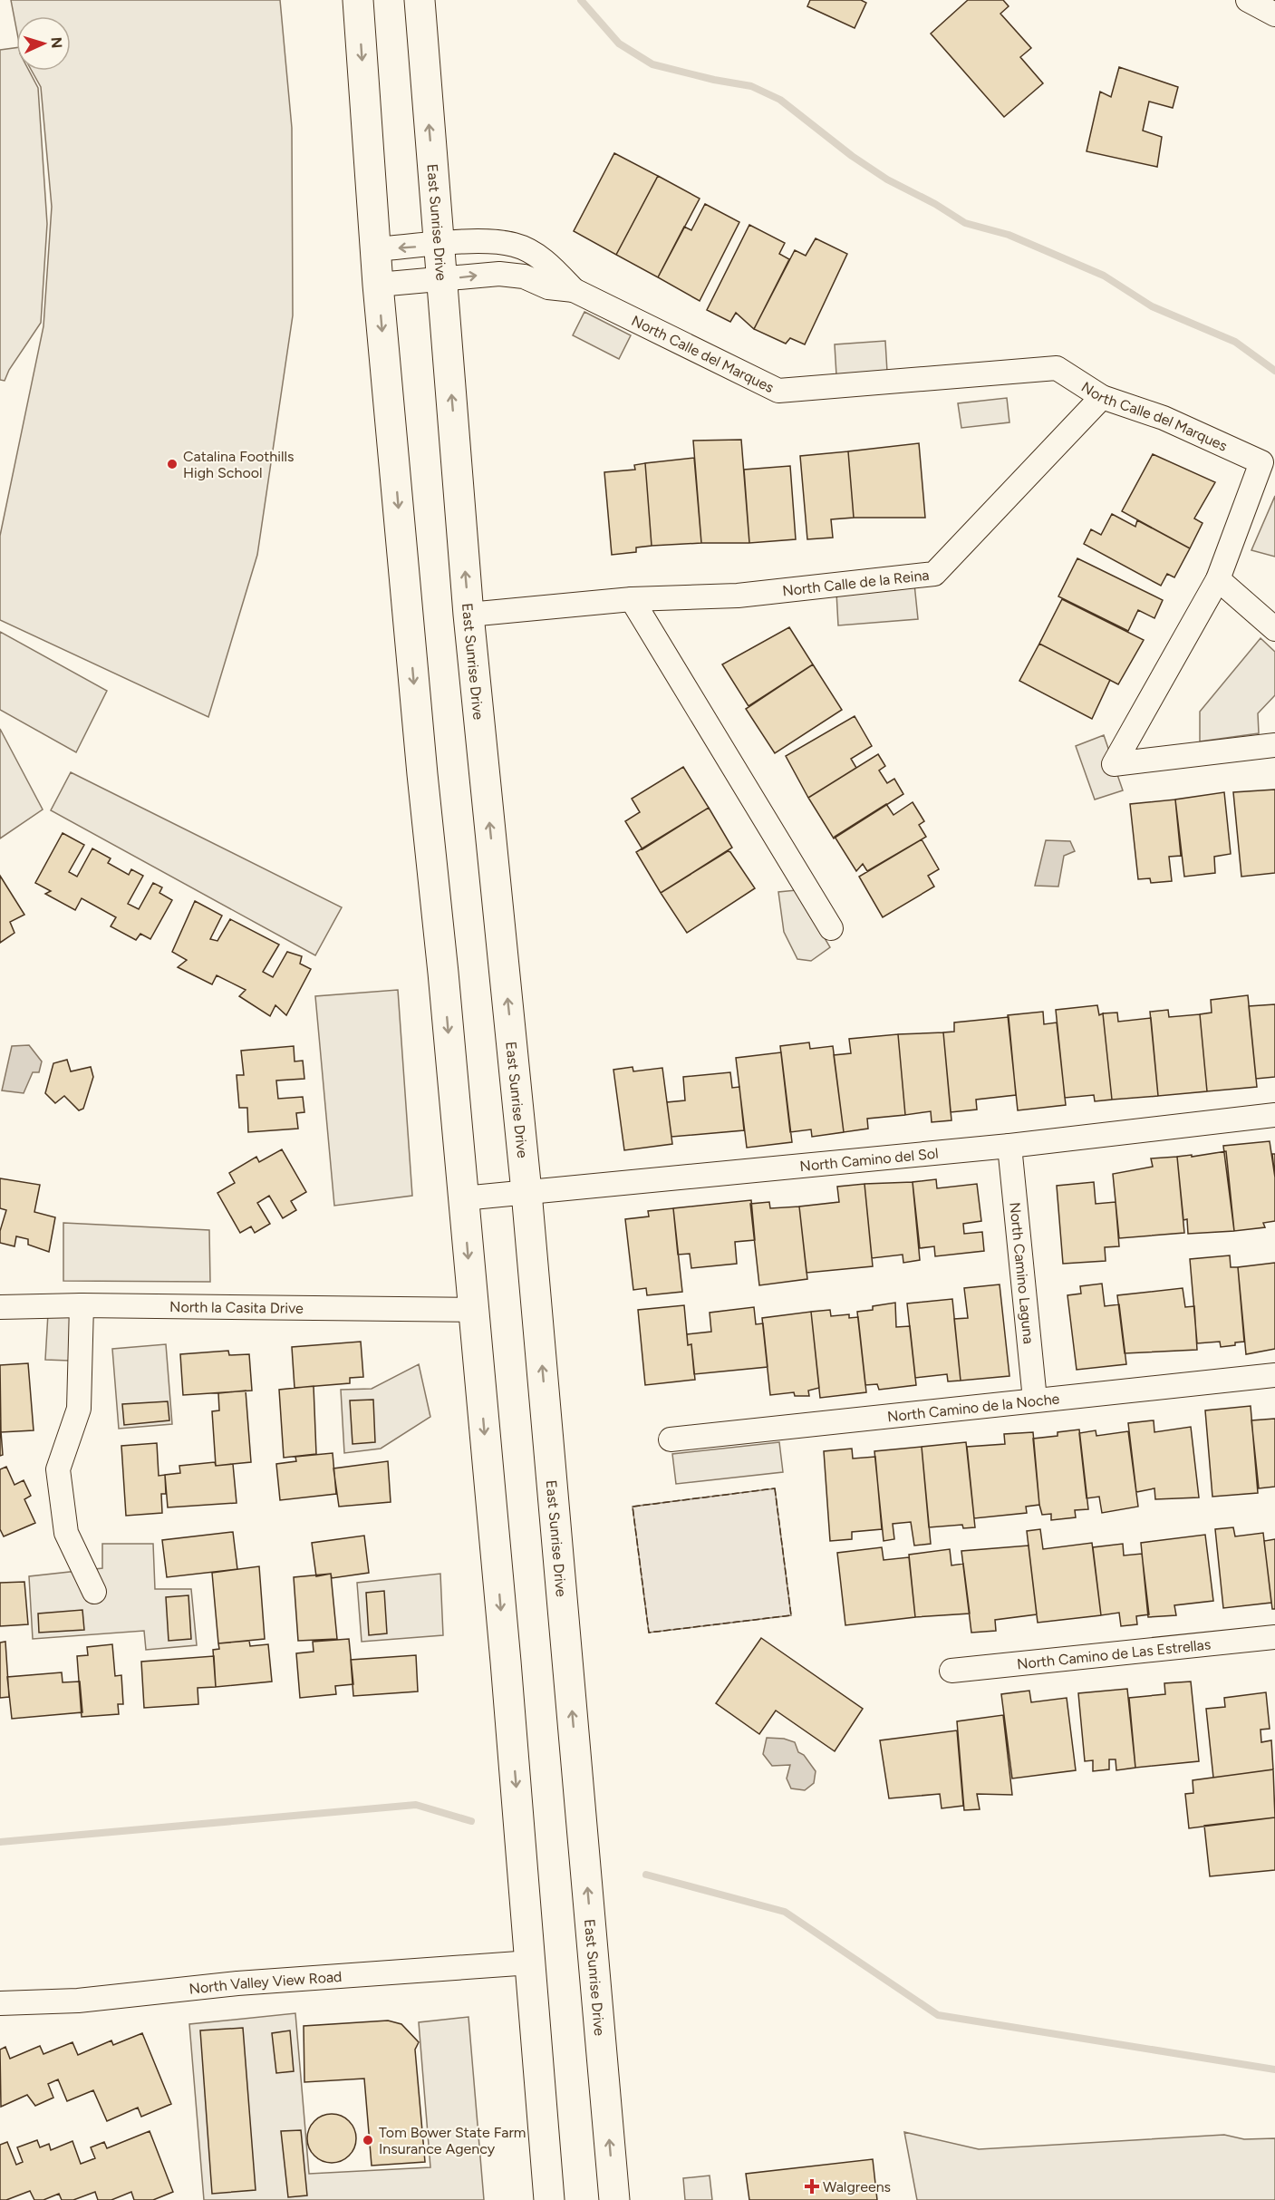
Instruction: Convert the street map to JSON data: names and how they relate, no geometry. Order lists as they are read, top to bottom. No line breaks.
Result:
{"streets":{"main road":["East Sunrise Drive"],"street":["North Calle del Marques","North Calle de la Reina","North Camino del Sol","North Camino Laguna","North la Casita Drive","North Camino de la Noche","North Camino de Las Estrellas","North Valley View Road"]},"crossings":[["East Sunrise Drive","North Calle del Marques"],["East Sunrise Drive","North Calle de la Reina"],["East Sunrise Drive","North Camino del Sol"],["North Calle del Marques","North Calle de la Reina"],["North Camino del Sol","North Camino Laguna"],["North Camino Laguna","North Camino de la Noche"]],"places":{"other":["Catalina Foothills High School","Tom Bower State Farm Insurance Agency"],"health":["Walgreens"]},"north":"right"}
